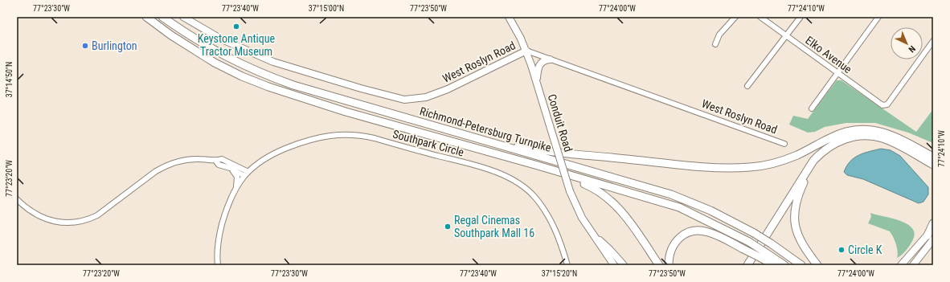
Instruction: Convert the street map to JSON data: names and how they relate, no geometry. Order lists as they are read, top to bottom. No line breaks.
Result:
{"streets":{"highway":["Richmond-Petersburg Turnpike"],"main road":["West Roslyn Road","Conduit Road"],"street":["Elko Avenue","Southpark Circle"]},"crossings":[["West Roslyn Road","Conduit Road"]],"places":["Keystone Antique Tractor Museum","Burlington","Regal Cinemas Southpark Mall 16","Circle K"],"north":"bottom right","coordinates":["77°23'30\"W","77°23'40\"W","37°15'00\"N","77°23'50\"W","77°24'00\"W","77°24'10\"W","37°14'50\"N","77°23'20\"W","37°15'20\"N"]}
